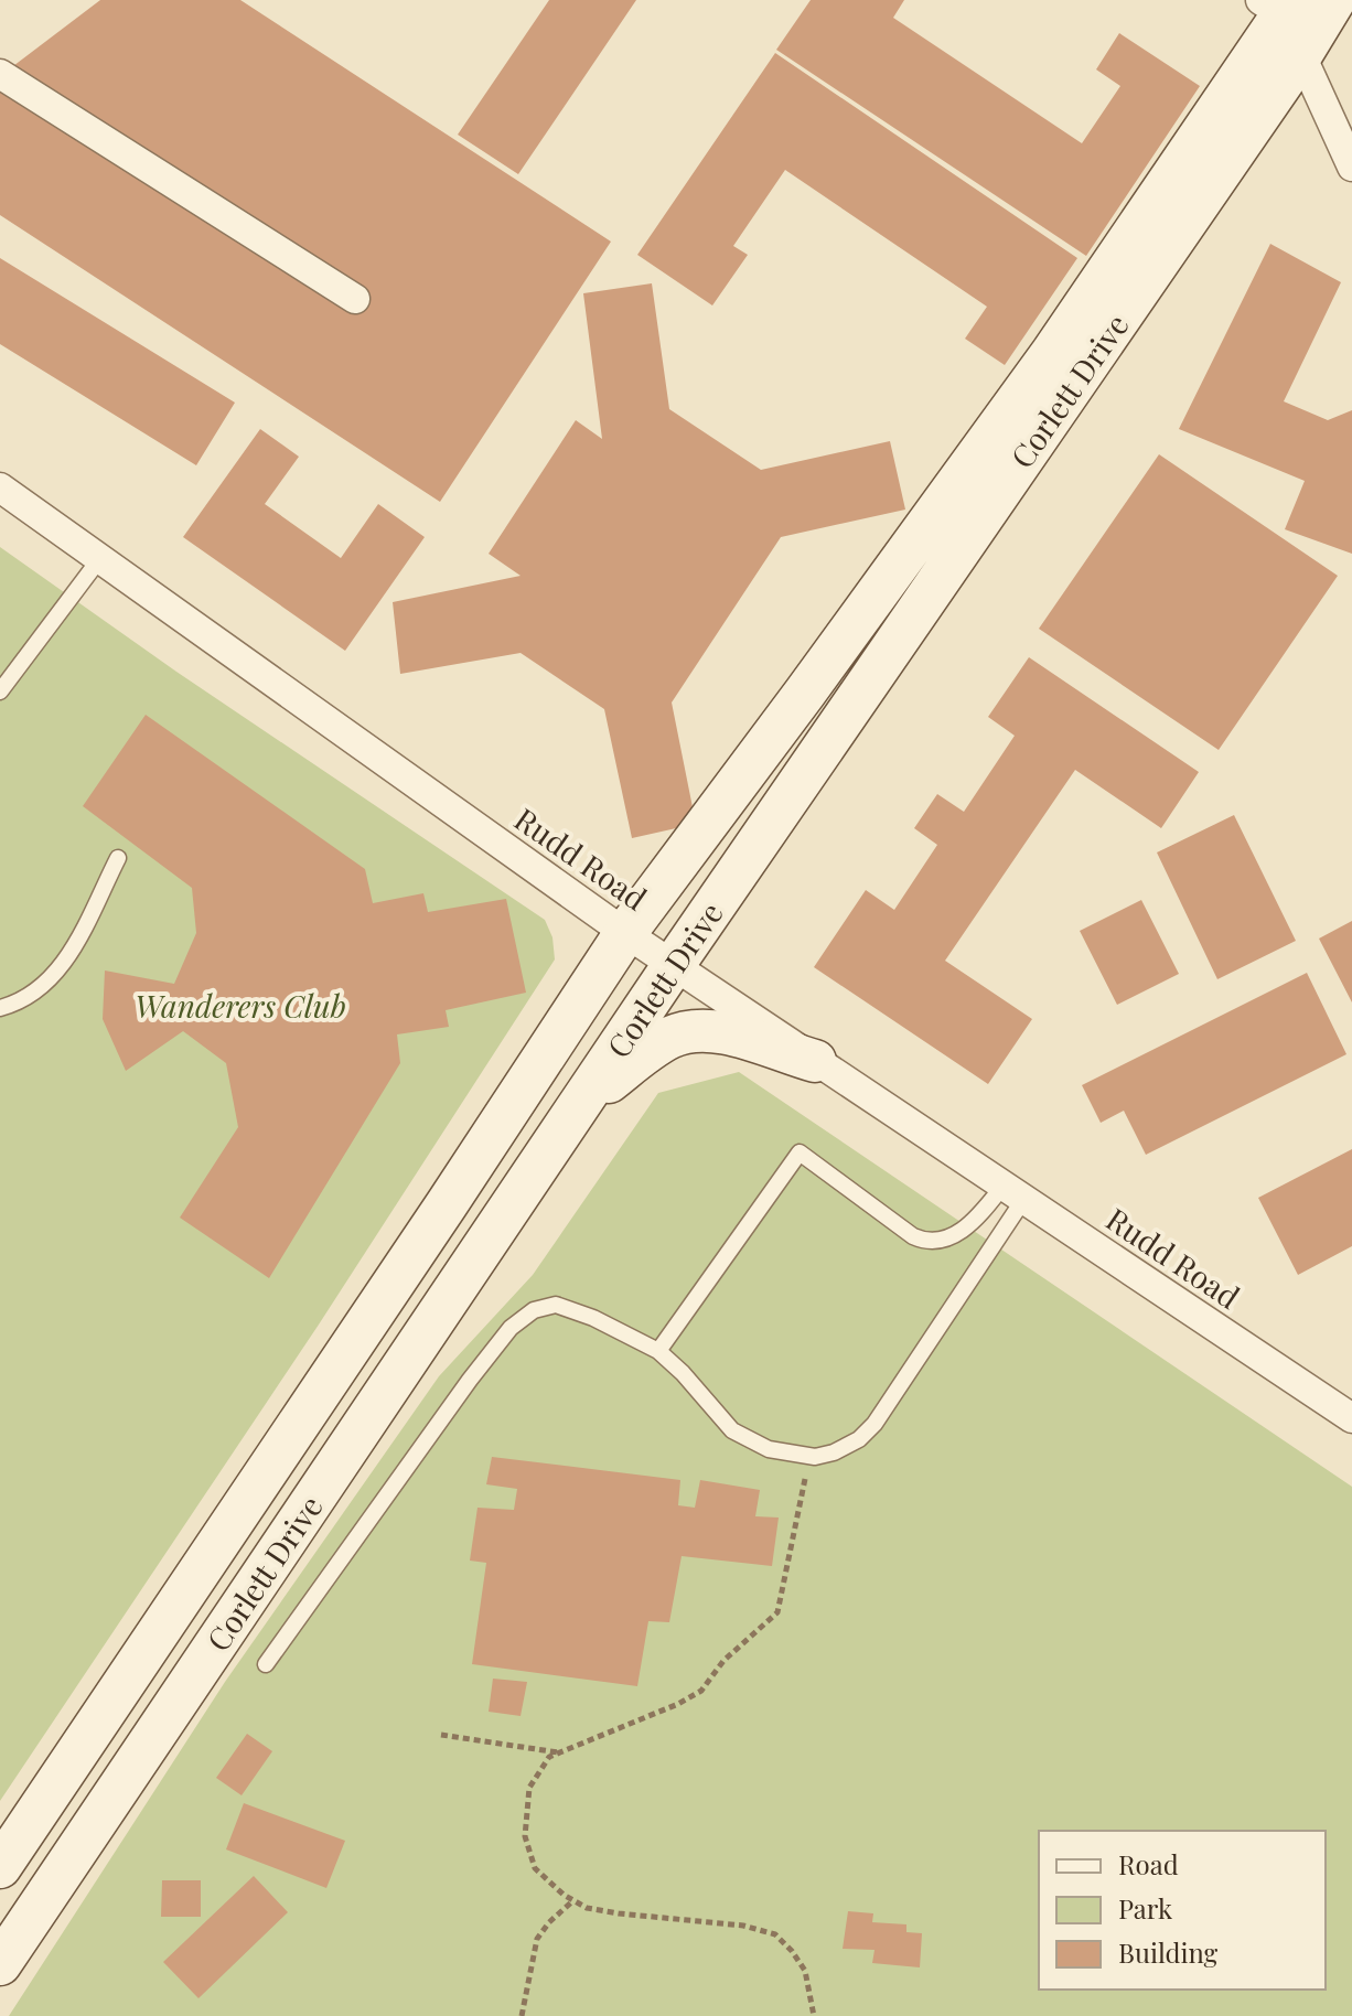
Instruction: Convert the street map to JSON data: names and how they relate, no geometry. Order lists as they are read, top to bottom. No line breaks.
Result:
{"streets":{"main road":["Corlett Drive"],"street":["Rudd Road"]},"crossings":[["Corlett Drive","Rudd Road"]],"parks":["Wanderers Club"],"legend":["Road","Park","Building"]}
